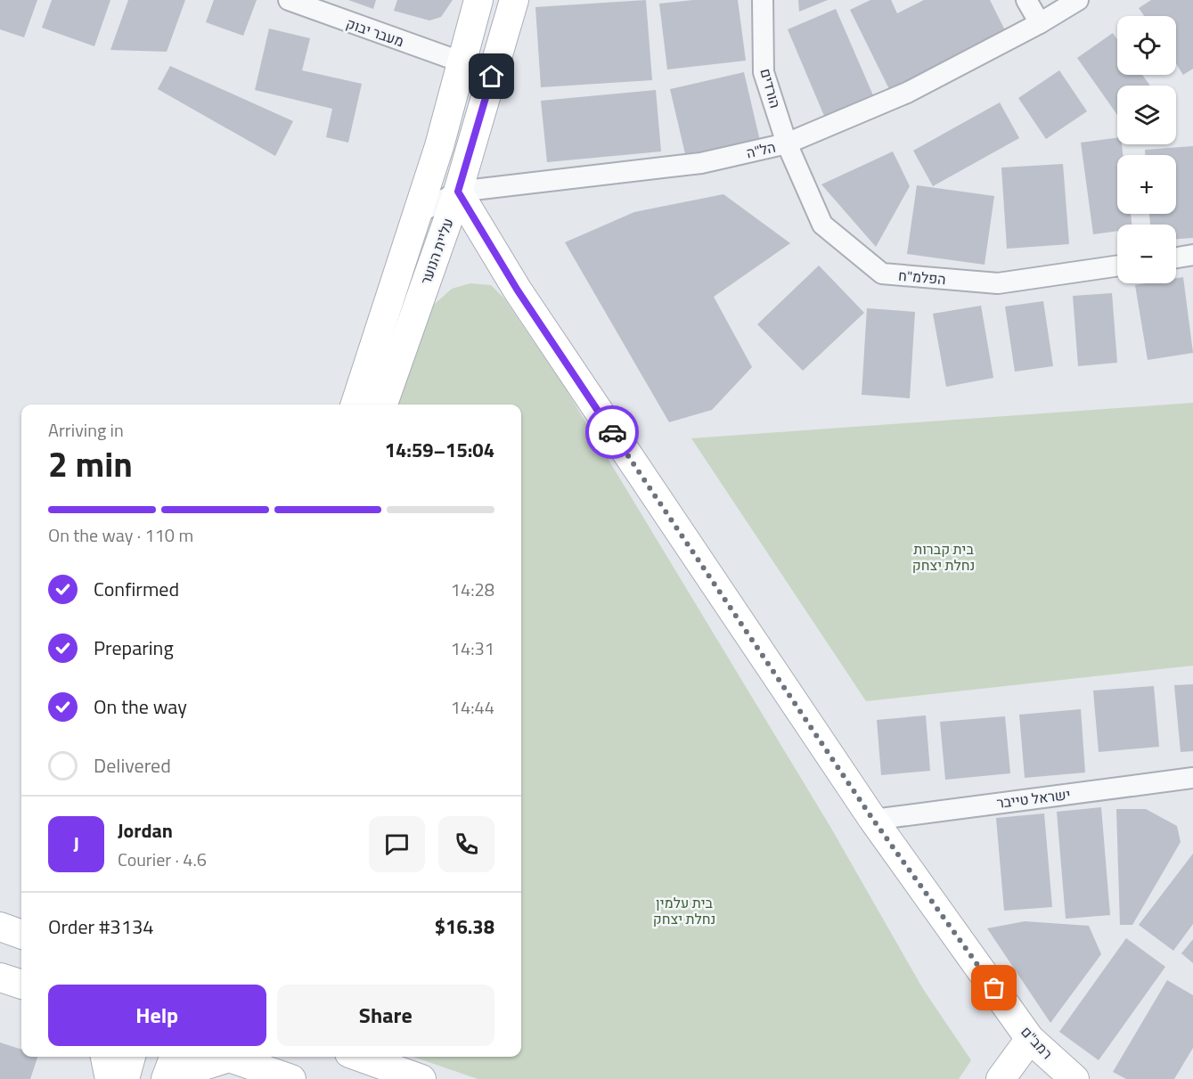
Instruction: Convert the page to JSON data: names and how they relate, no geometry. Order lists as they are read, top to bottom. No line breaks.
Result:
{"streets":{"street":["מעבר יבוק","הורדים","הל\"ה","עליית הנוער","הפלמ\"ח","ישראל טייבר","רמב\"ם"]},"crossings":[["מעבר יבוק","עליית הנוער"],["הורדים","הל\"ה"],["הורדים","הפלמ\"ח"],["הל\"ה","עליית הנוער"],["הל\"ה","הפלמ\"ח"],["הל\"ה","רמב\"ם"],["עליית הנוער","רמב\"ם"],["ישראל טייבר","רמב\"ם"]],"parks":["בית קברות נחלת יצחק","בית עלמין נחלת יצחק"],"page":{"map_buttons":["+","−"],"heading":["2 min","Arriving in","14:59–15:04"],"panel":["Jordan","Courier · 4.6","Order #3134","$16.38"],"bar":"On the way · 110 m","list":[["Confirmed","14:28"],["Preparing","14:31"],["On the way","14:44"],"Delivered"],"round":"J","buttons":["Help","Share"]}}
